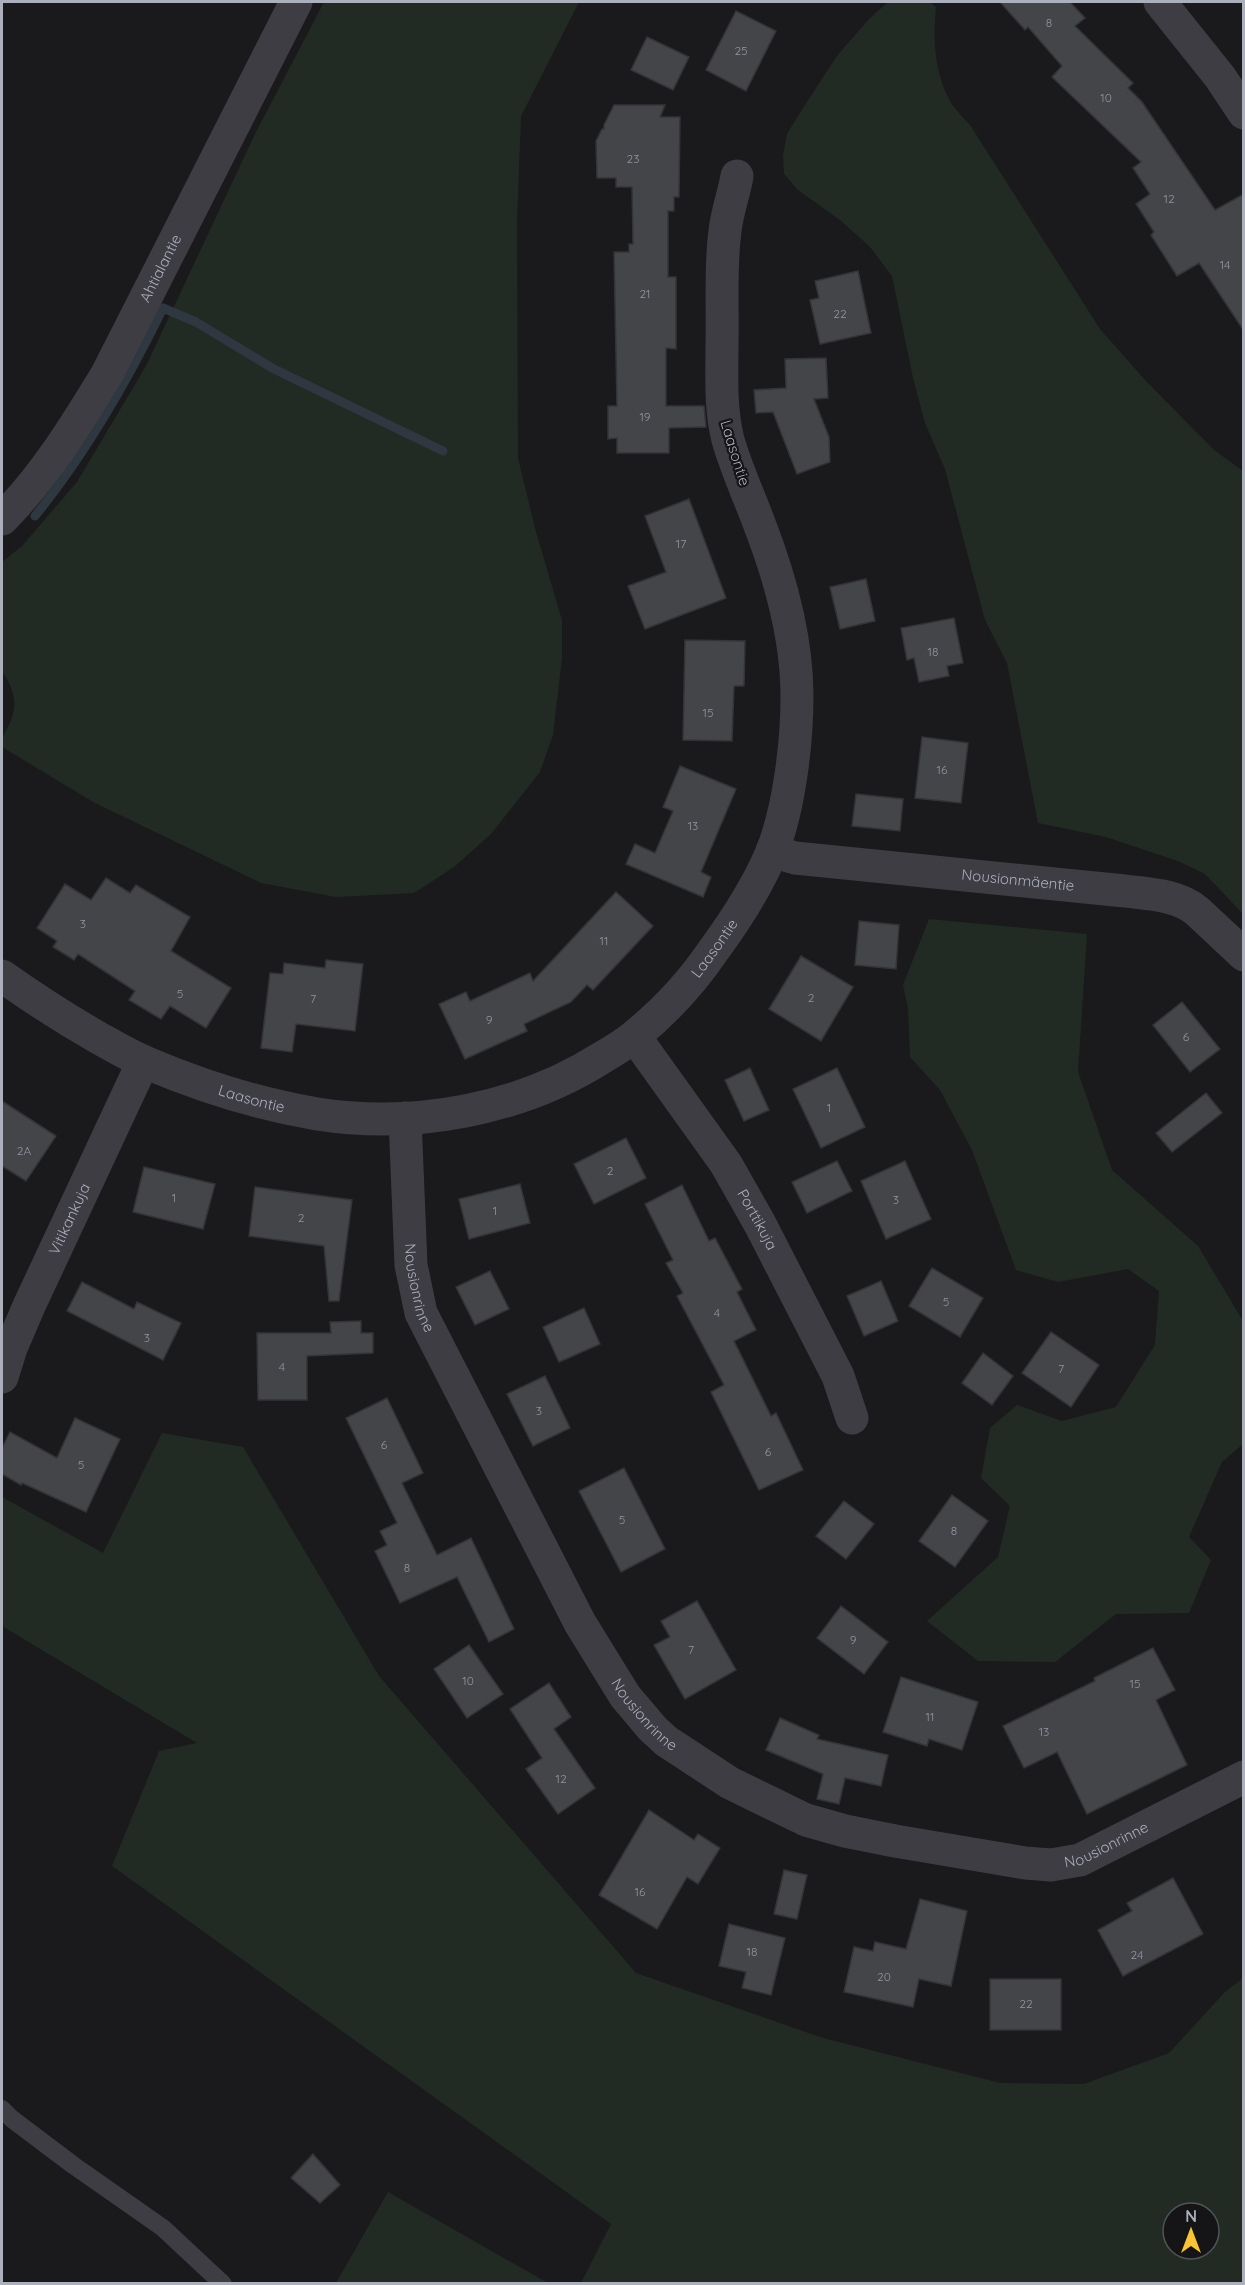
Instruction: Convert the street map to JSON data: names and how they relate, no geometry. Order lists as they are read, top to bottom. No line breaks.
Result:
{"streets":{"street":["Ahtialantie","Laasontie","Nousionmäentie","Vitikankuja","Porttikuja","Nousionrinne"]},"crossings":[["Laasontie","Nousionmäentie"],["Laasontie","Vitikankuja"],["Laasontie","Porttikuja"],["Laasontie","Nousionrinne"]],"house_numbers":["8","25","10","23","12","14","21","22","19","17","18","15","16","13","3","11","5","2","7","9","6","1","2A","2","1","3","1","2","5","4","3","4","7","3","6","6","5","5","8","8","9","7","10","15","11","13","12","16","18","24","20","22"],"north":"top"}
